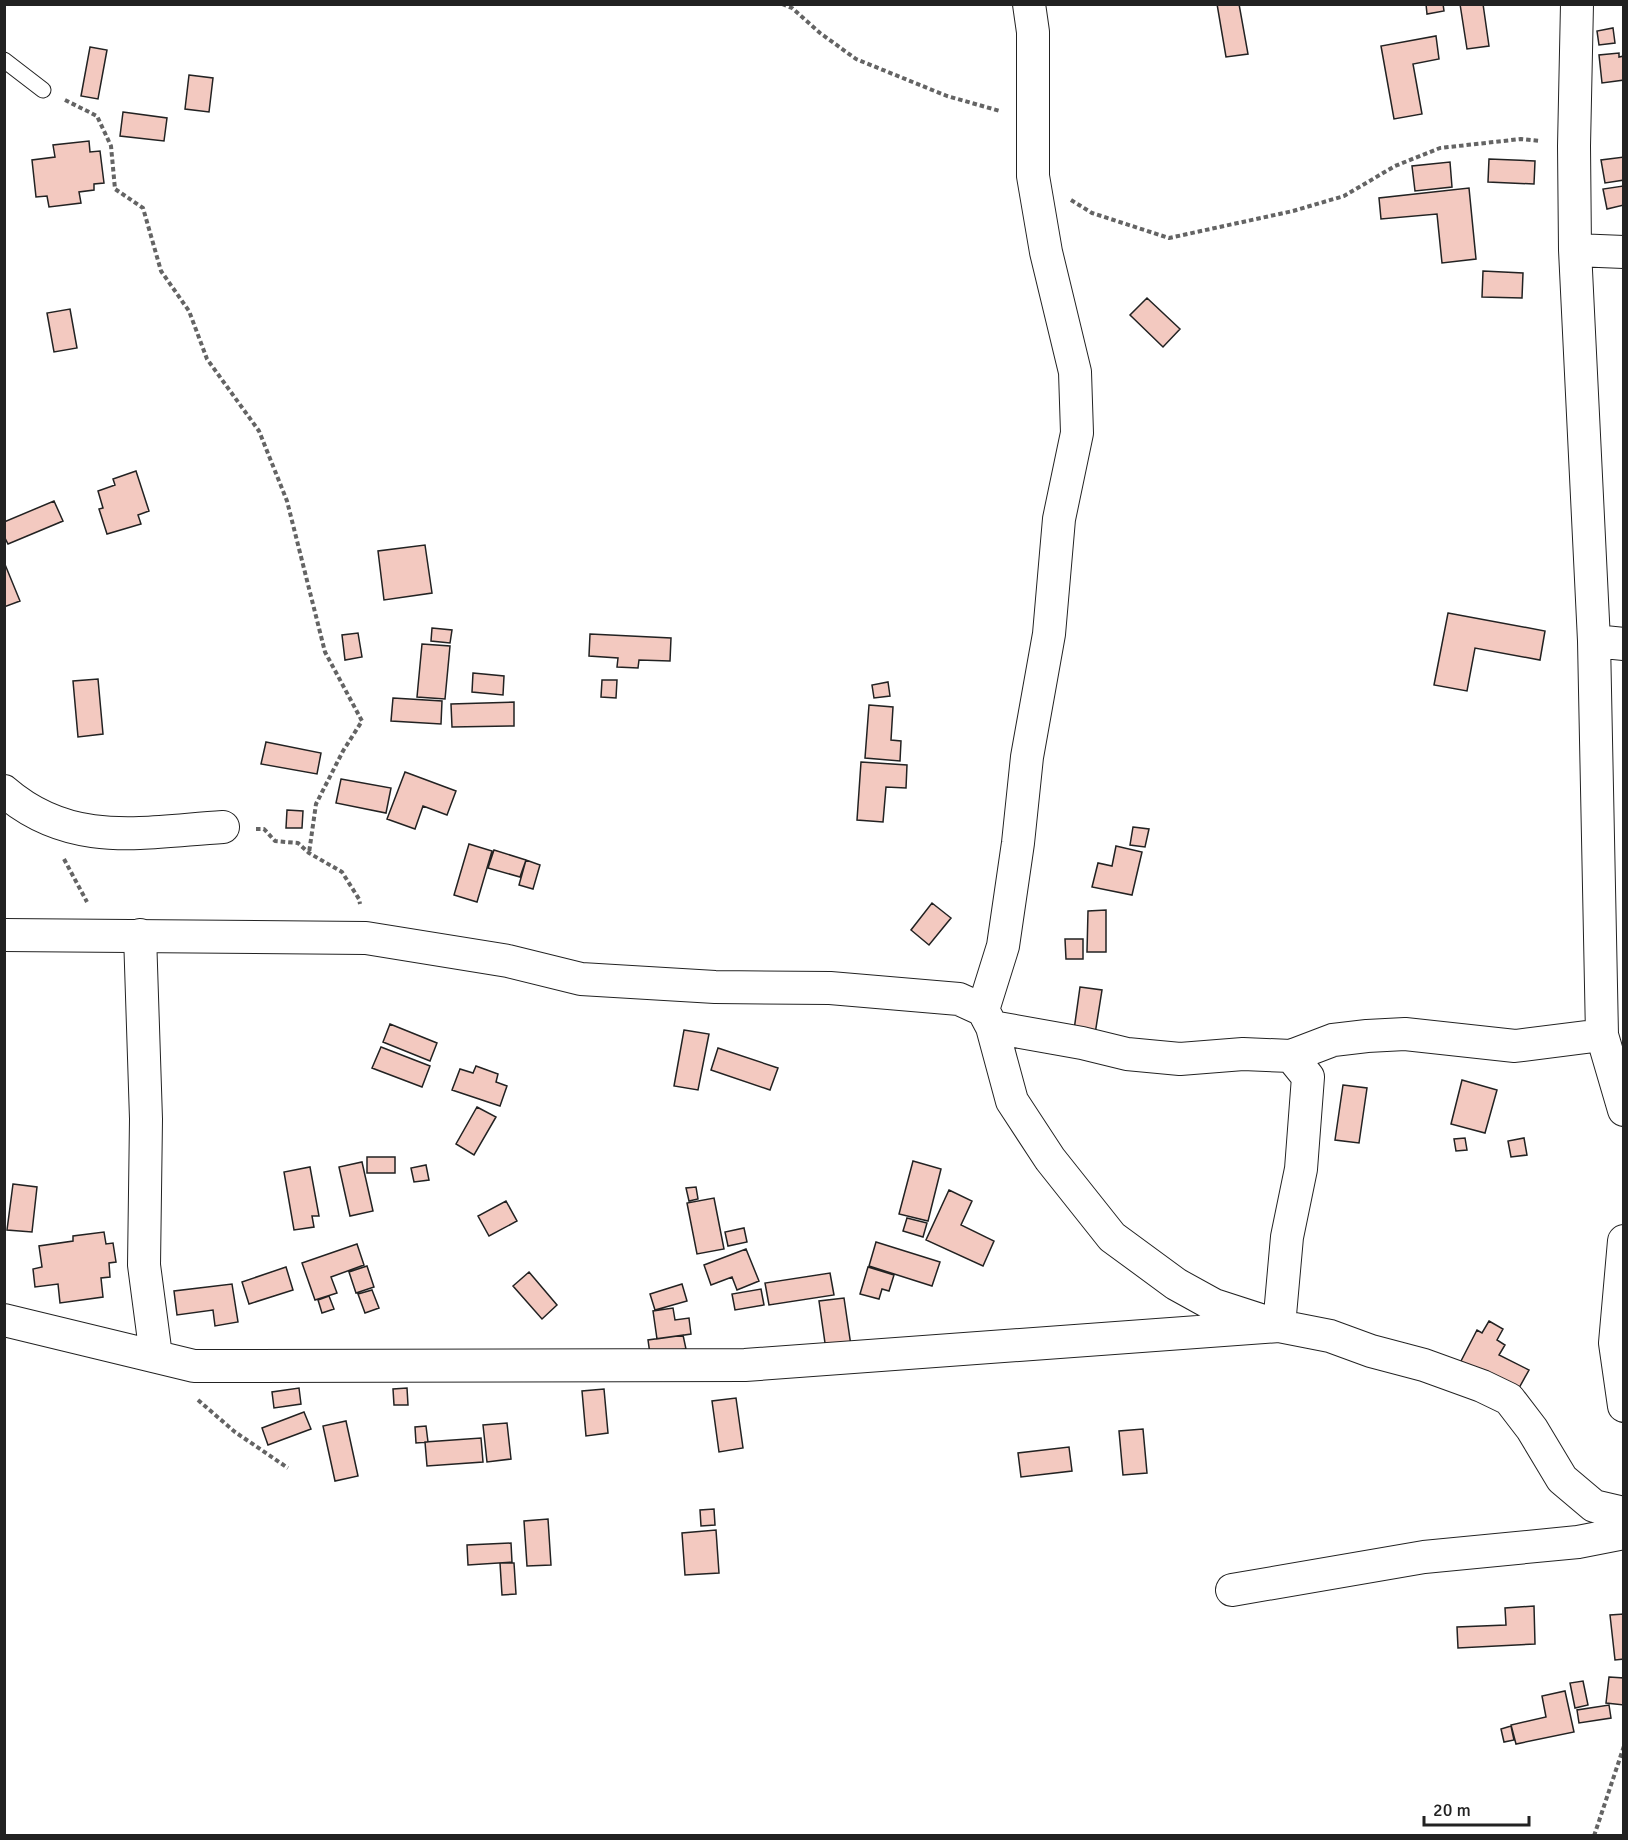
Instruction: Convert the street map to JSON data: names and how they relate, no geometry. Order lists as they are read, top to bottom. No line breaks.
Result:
{"scale_bar":"20 m"}
